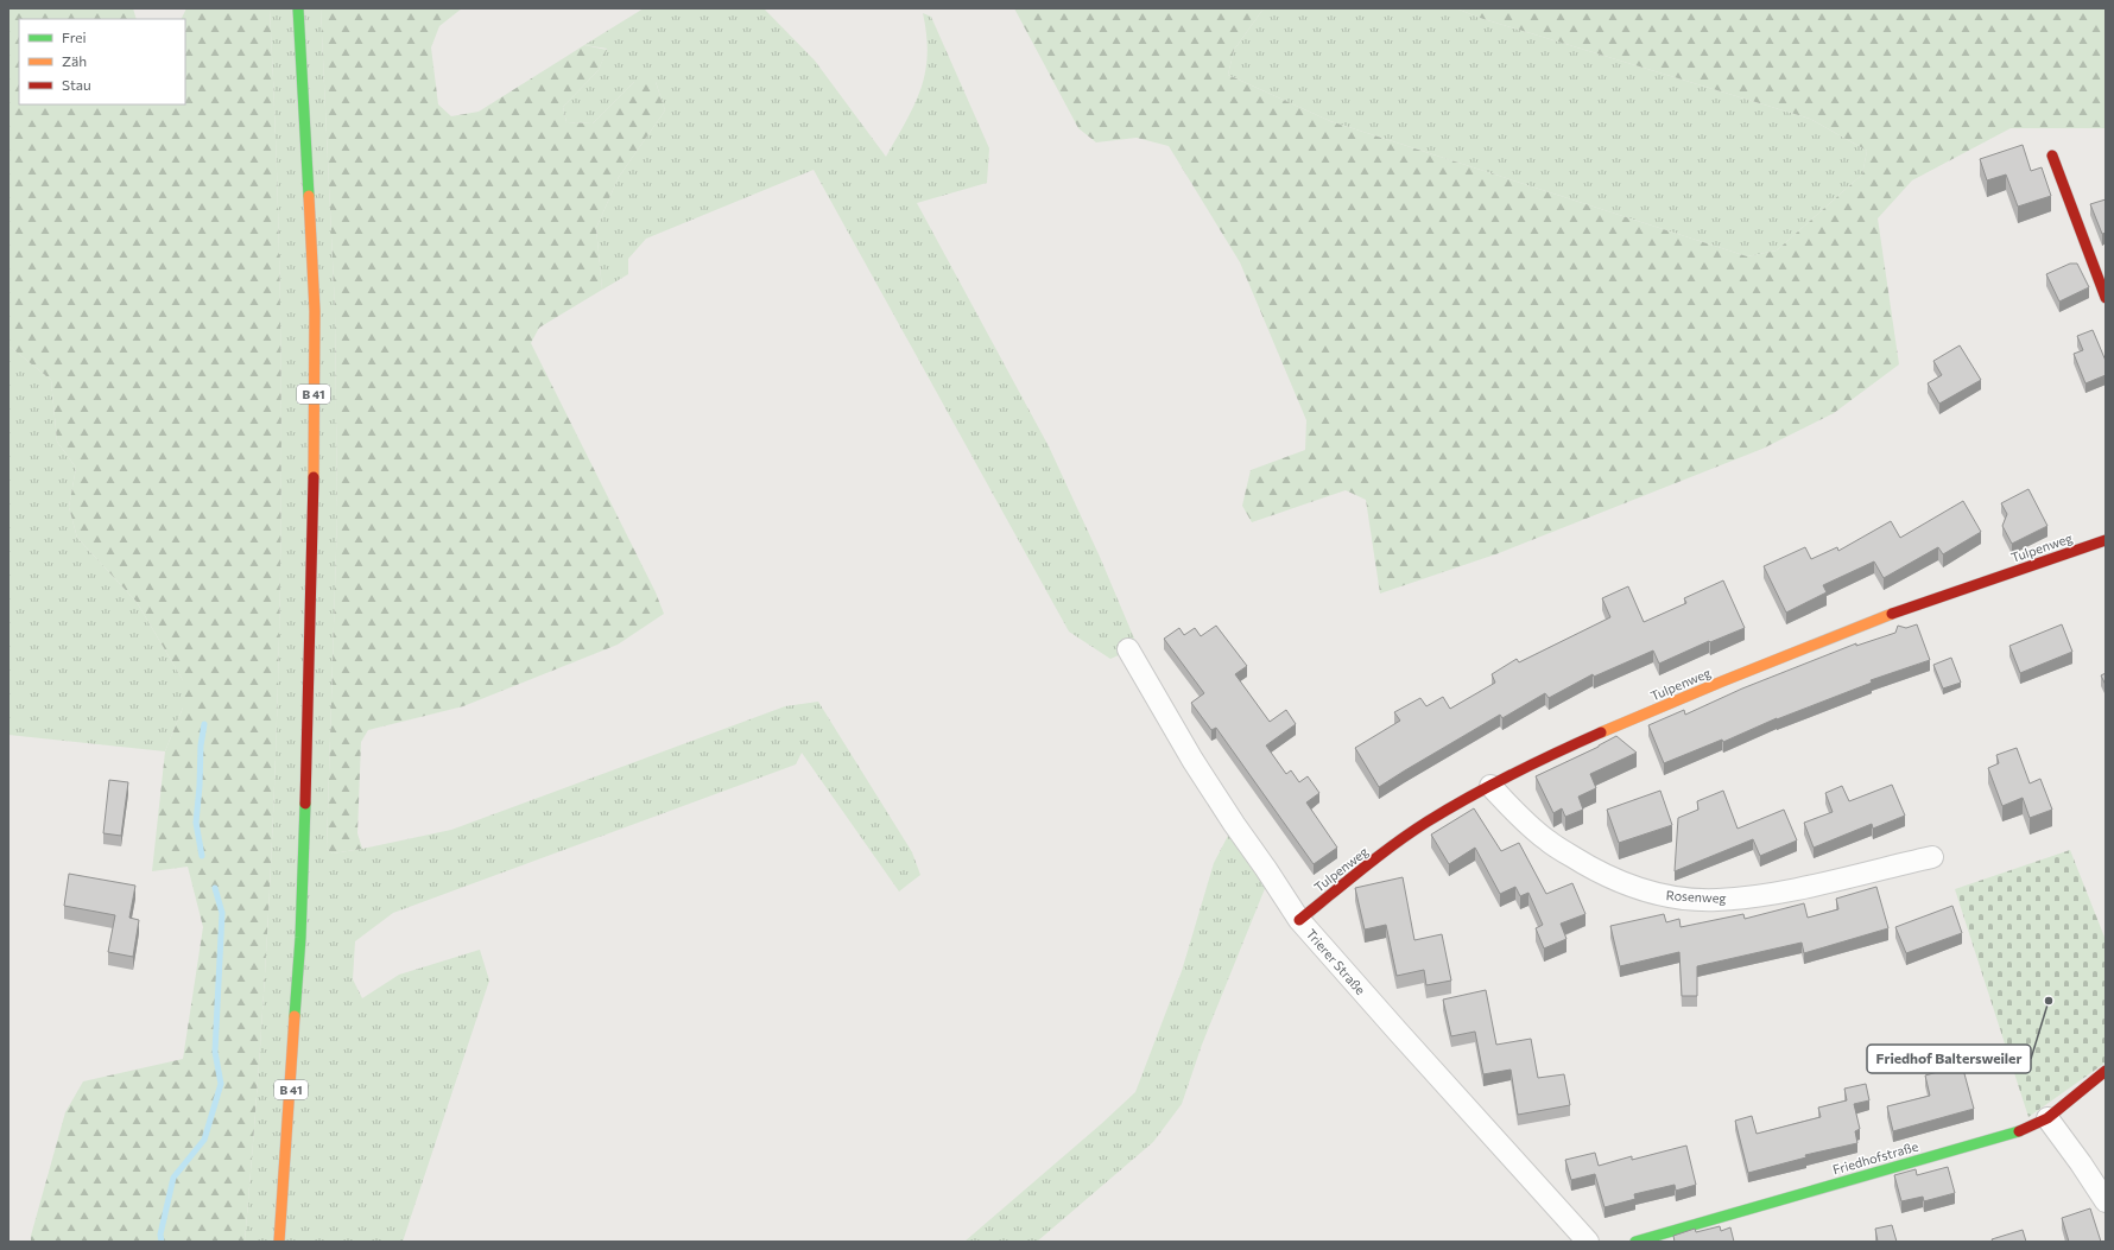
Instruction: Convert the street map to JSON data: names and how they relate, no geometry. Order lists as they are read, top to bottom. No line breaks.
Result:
{"streets":{"main road":["B 41","Tulpenweg","Friedhofstraße"],"street":["Rosenweg","Trierer Straße"]},"crossings":[["Tulpenweg","Rosenweg"],["Tulpenweg","Trierer Straße"]],"places":["Friedhof Baltersweiler"],"legend":["Frei","Zäh","Stau"]}
